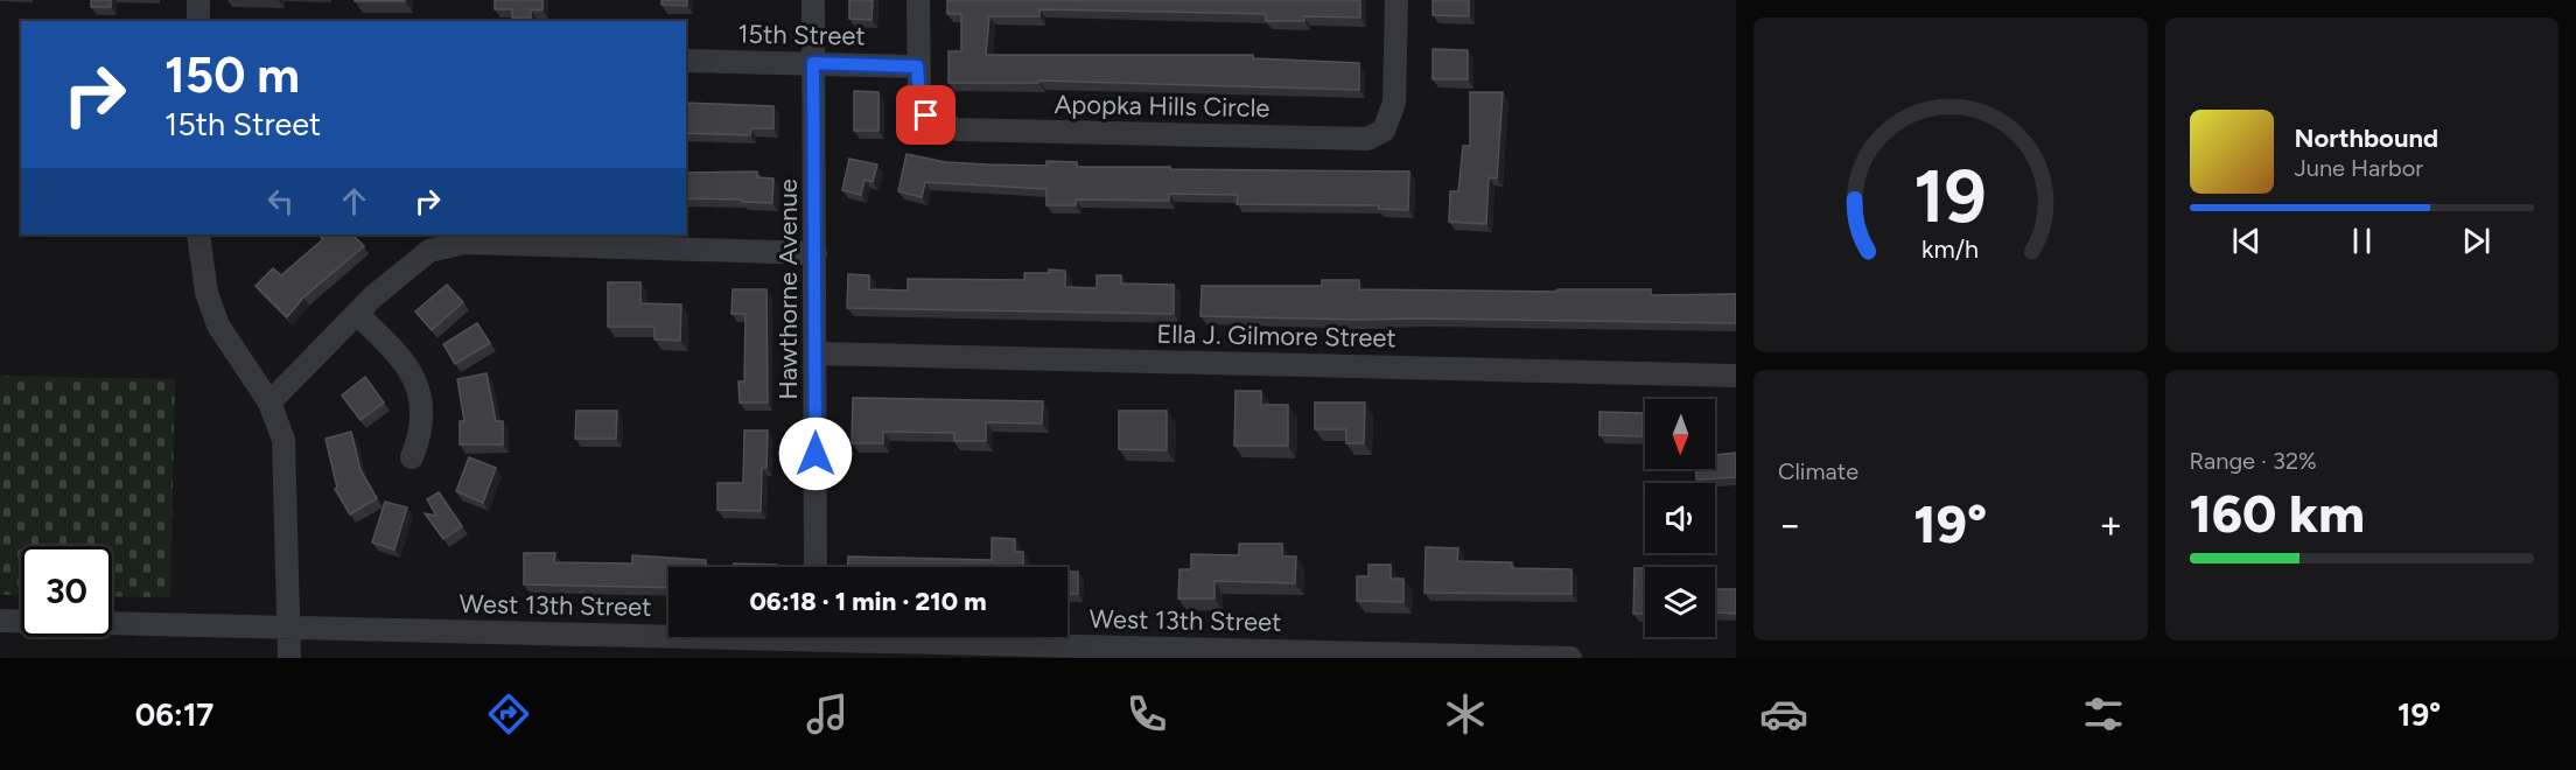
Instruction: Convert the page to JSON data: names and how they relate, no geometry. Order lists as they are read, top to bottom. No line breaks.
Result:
{"streets":{"street":["15th Street","Apopka Hills Circle","Hawthorne Avenue","Ella J. Gilmore Street","West 13th Street"]},"crossings":[["15th Street","Apopka Hills Circle"],["15th Street","Hawthorne Avenue"],["Hawthorne Avenue","Ella J. Gilmore Street"]],"north":"bottom","page":{"turn":["150 m","15th Street"],"song":["Northbound","June Harbor"],"tile":["Climate",["Range · 32%","160 km"]],"heat":["−","19°","+"],"limit":"30","trip":"06:18 · 1 min · 210 m","tabs":["06:17","19°"],"gauge":["19","km/h"]}}
